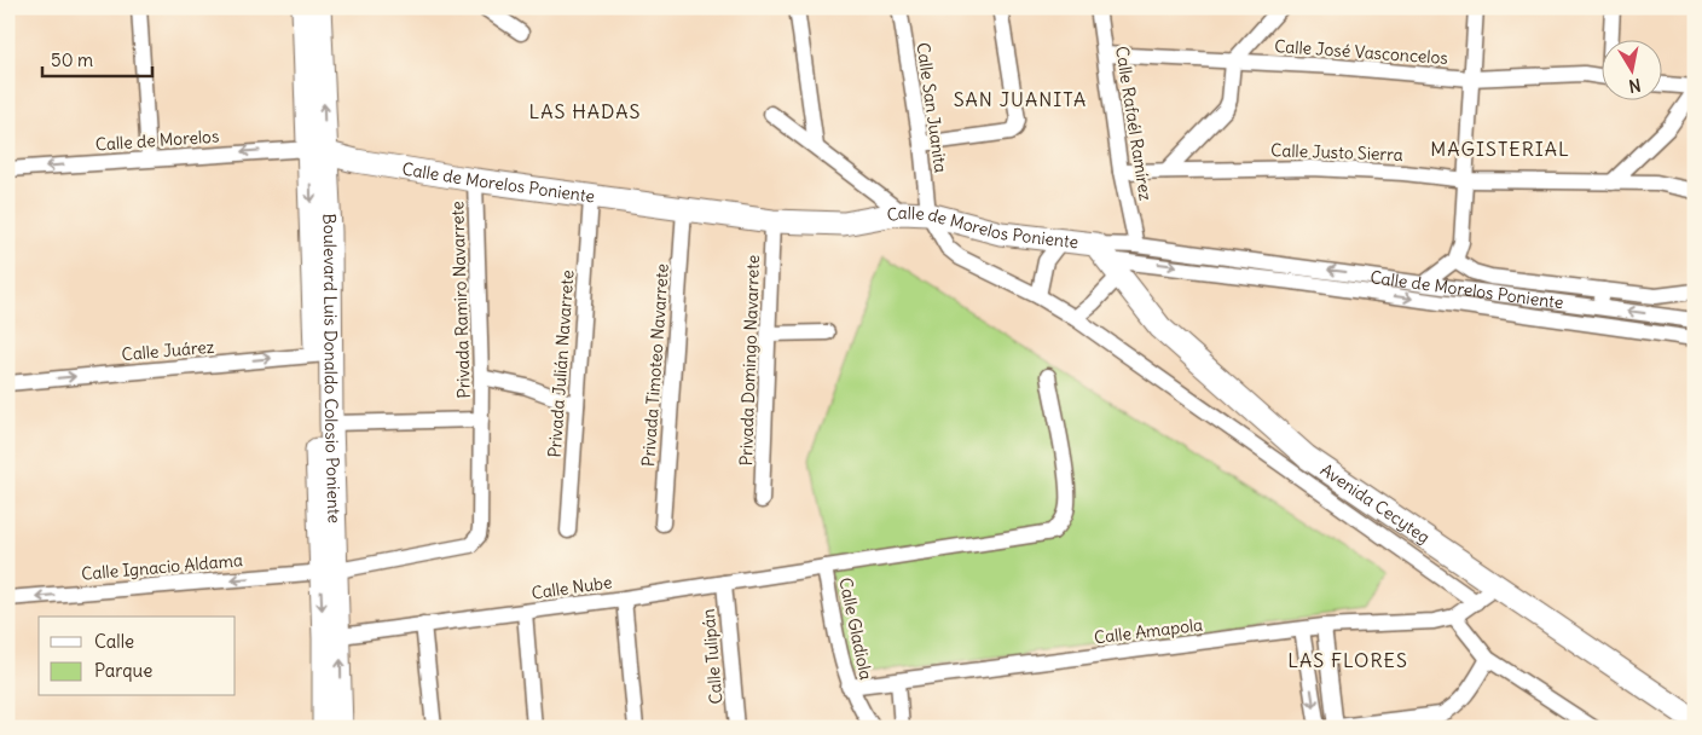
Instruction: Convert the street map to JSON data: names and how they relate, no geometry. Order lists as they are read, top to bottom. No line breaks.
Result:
{"streets":{"street":["Calle José Vasconcelos","Calle San Juanita","Calle Rafaél Ramírez","Calle de Morelos","Calle Justo Sierra","Calle de Morelos Poniente","Privada Ramiro Navarrete","Calle Juárez","Privada Domingo Navarrete","Privada Julián Navarrete","Privada Timoteo Navarrete","Boulevard Luis Donaldo Colosio Poniente","Avenida Cecyteg","Calle Ignacio Aldama","Calle Nube","Calle Gladiola","Calle Amapola","Calle Tulipán"]},"crossings":[["Calle José Vasconcelos","Calle Rafaél Ramírez"],["Calle San Juanita","Calle de Morelos Poniente"],["Calle Rafaél Ramírez","Calle Justo Sierra"],["Calle Rafaél Ramírez","Calle de Morelos Poniente"],["Calle de Morelos","Calle de Morelos Poniente"],["Calle de Morelos","Boulevard Luis Donaldo Colosio Poniente"],["Calle de Morelos Poniente","Privada Ramiro Navarrete"],["Calle de Morelos Poniente","Privada Domingo Navarrete"],["Calle de Morelos Poniente","Privada Julián Navarrete"],["Calle de Morelos Poniente","Privada Timoteo Navarrete"],["Calle de Morelos Poniente","Boulevard Luis Donaldo Colosio Poniente"],["Calle de Morelos Poniente","Avenida Cecyteg"],["Privada Ramiro Navarrete","Boulevard Luis Donaldo Colosio Poniente"],["Privada Ramiro Navarrete","Calle Ignacio Aldama"],["Calle Juárez","Boulevard Luis Donaldo Colosio Poniente"],["Boulevard Luis Donaldo Colosio Poniente","Calle Ignacio Aldama"],["Boulevard Luis Donaldo Colosio Poniente","Calle Nube"],["Avenida Cecyteg","Calle Amapola"],["Calle Nube","Calle Gladiola"],["Calle Nube","Calle Tulipán"],["Calle Gladiola","Calle Amapola"]],"one_way":["Calle de Morelos","Calle Juárez","Calle Ignacio Aldama"],"districts":["SAN JUANITA","LAS HADAS","MAGISTERIAL","LAS FLORES"],"legend":["Calle","Parque"],"scale_bar":"50 m","north":"bottom"}
